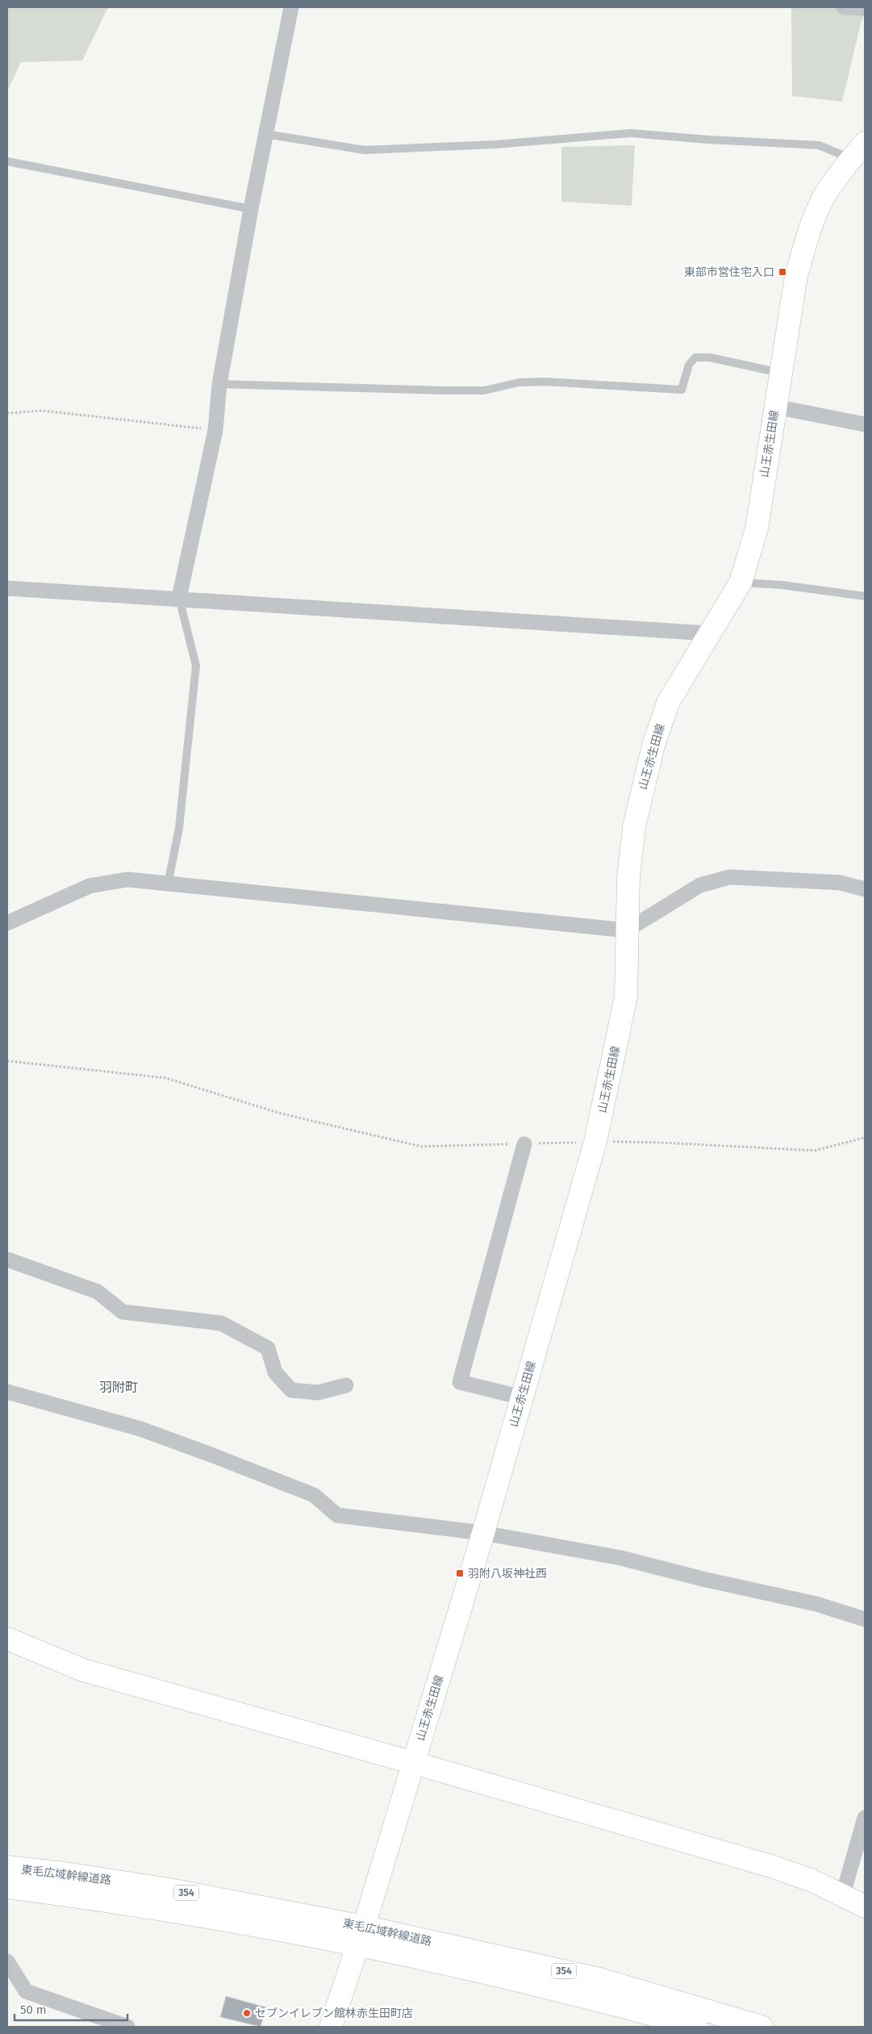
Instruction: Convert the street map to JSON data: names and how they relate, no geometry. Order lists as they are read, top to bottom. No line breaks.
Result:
{"streets":{"main road":["山王赤生田線","東毛広域幹線道路","354"]},"crossings":[["山王赤生田線","東毛広域幹線道路"]],"districts":["羽附町"],"places":{"transit":["東部市営住宅入口","羽附八坂神社西"],"other":["セブンイレブン館林赤生田町店"]},"scale_bar":"50 m"}
